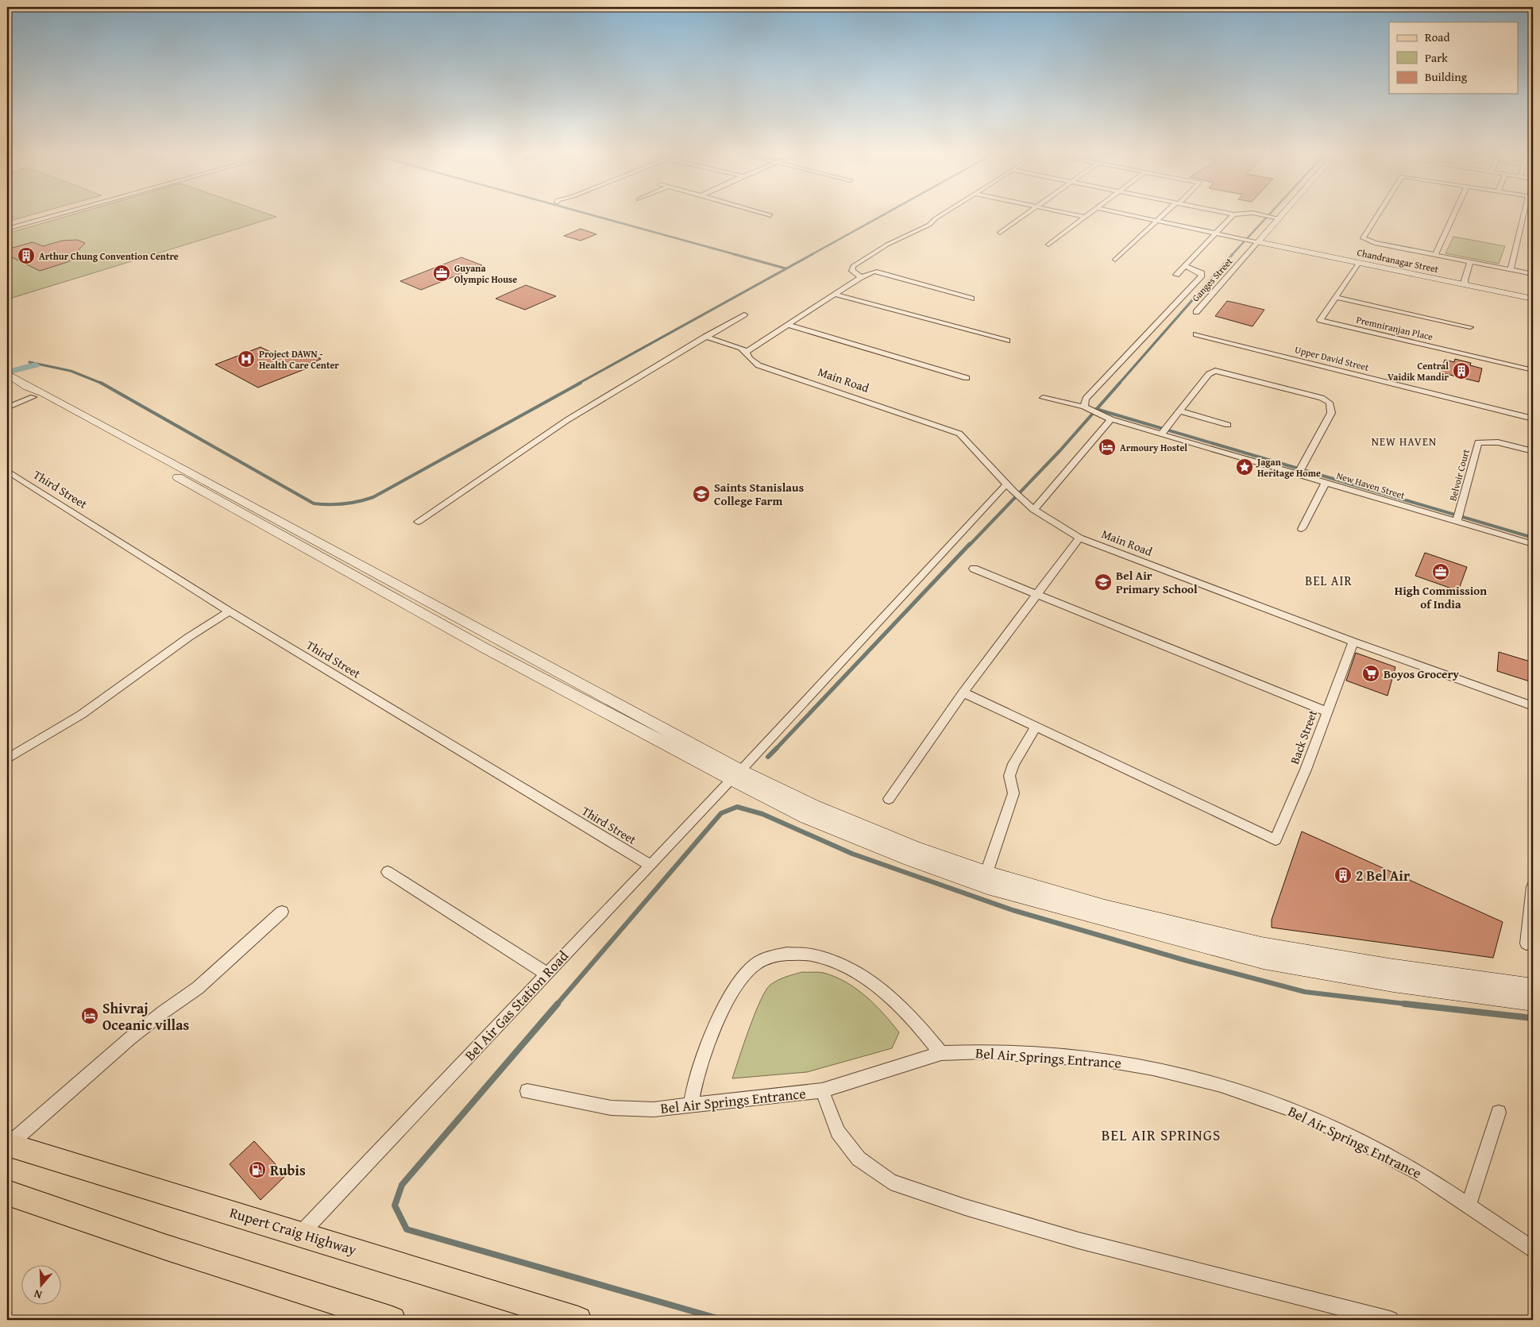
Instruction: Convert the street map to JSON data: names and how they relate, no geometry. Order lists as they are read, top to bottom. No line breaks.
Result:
{"streets":{"main road":["Chandranagar Street","Ganges Street","Rupert Craig Highway"],"street":["Premniranjan Place","Upper David Street","Main Road","Belvoir Court","New Haven Street","Third Street","Back Street","Bel Air Gas Station Road","Bel Air Springs Entrance"]},"crossings":[["Chandranagar Street","Ganges Street"],["Chandranagar Street","Premniranjan Place"],["Main Road","Back Street"],["Main Road","Bel Air Gas Station Road"],["Belvoir Court","New Haven Street"],["Third Street","Bel Air Gas Station Road"],["Bel Air Gas Station Road","Rupert Craig Highway"]],"districts":["NEW HAVEN","BEL AIR","BEL AIR SPRINGS"],"places":{"building":["Arthur Chung Convention Centre","Central Vaidik Mandir","2 Bel Air"],"office":["Guyana Olympic House","High Commission of India"],"hospital":["Project DAWN - Health Care Center"],"hotel":["Armoury Hostel","Shivraj Oceanic villas"],"place":["Jagan Heritage Home"],"school or university":["Saints Stanislaus College Farm","Bel Air Primary School"],"supermarket":["Boyos Grocery"],"fuel station":["Rubis"]},"legend":["Road","Park","Building"],"north":"bottom"}
